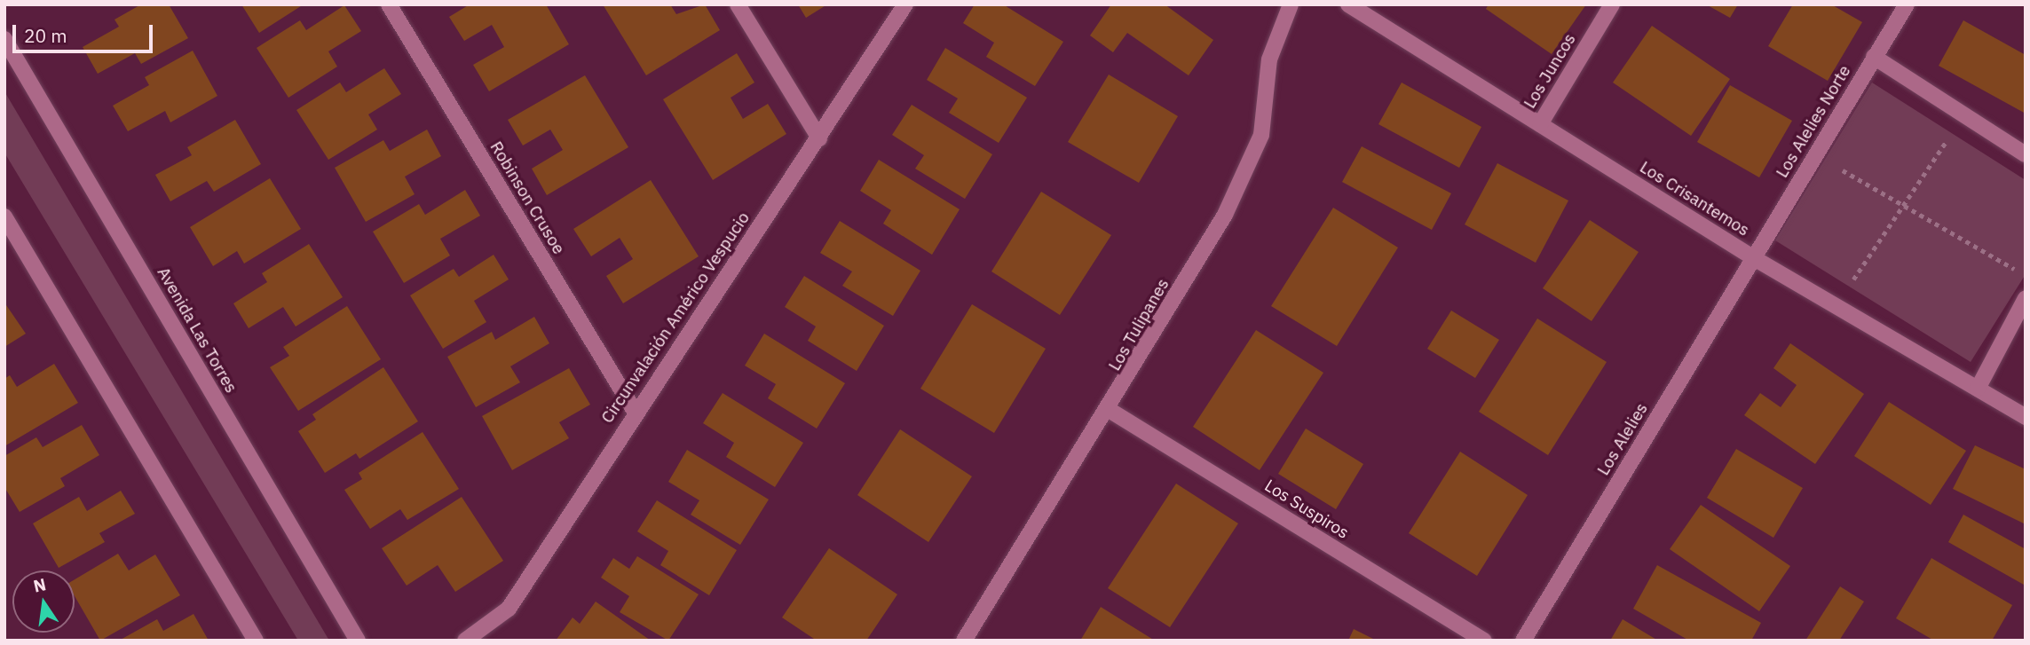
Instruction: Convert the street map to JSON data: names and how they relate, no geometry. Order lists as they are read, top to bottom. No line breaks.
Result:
{"streets":{"street":["Los Juncos","Los Alelies Norte","Robinson Crusoe","Los Crisantemos","Circunvalación Américo Vespucio","Los Tulipanes","Avenida Las Torres","Los Alelies","Los Suspiros"]},"crossings":[["Los Juncos","Los Crisantemos"],["Los Alelies Norte","Los Crisantemos"],["Los Alelies Norte","Los Alelies"],["Robinson Crusoe","Circunvalación Américo Vespucio"],["Los Crisantemos","Los Alelies"],["Los Tulipanes","Los Suspiros"]],"scale_bar":"20 m","north":"top"}
